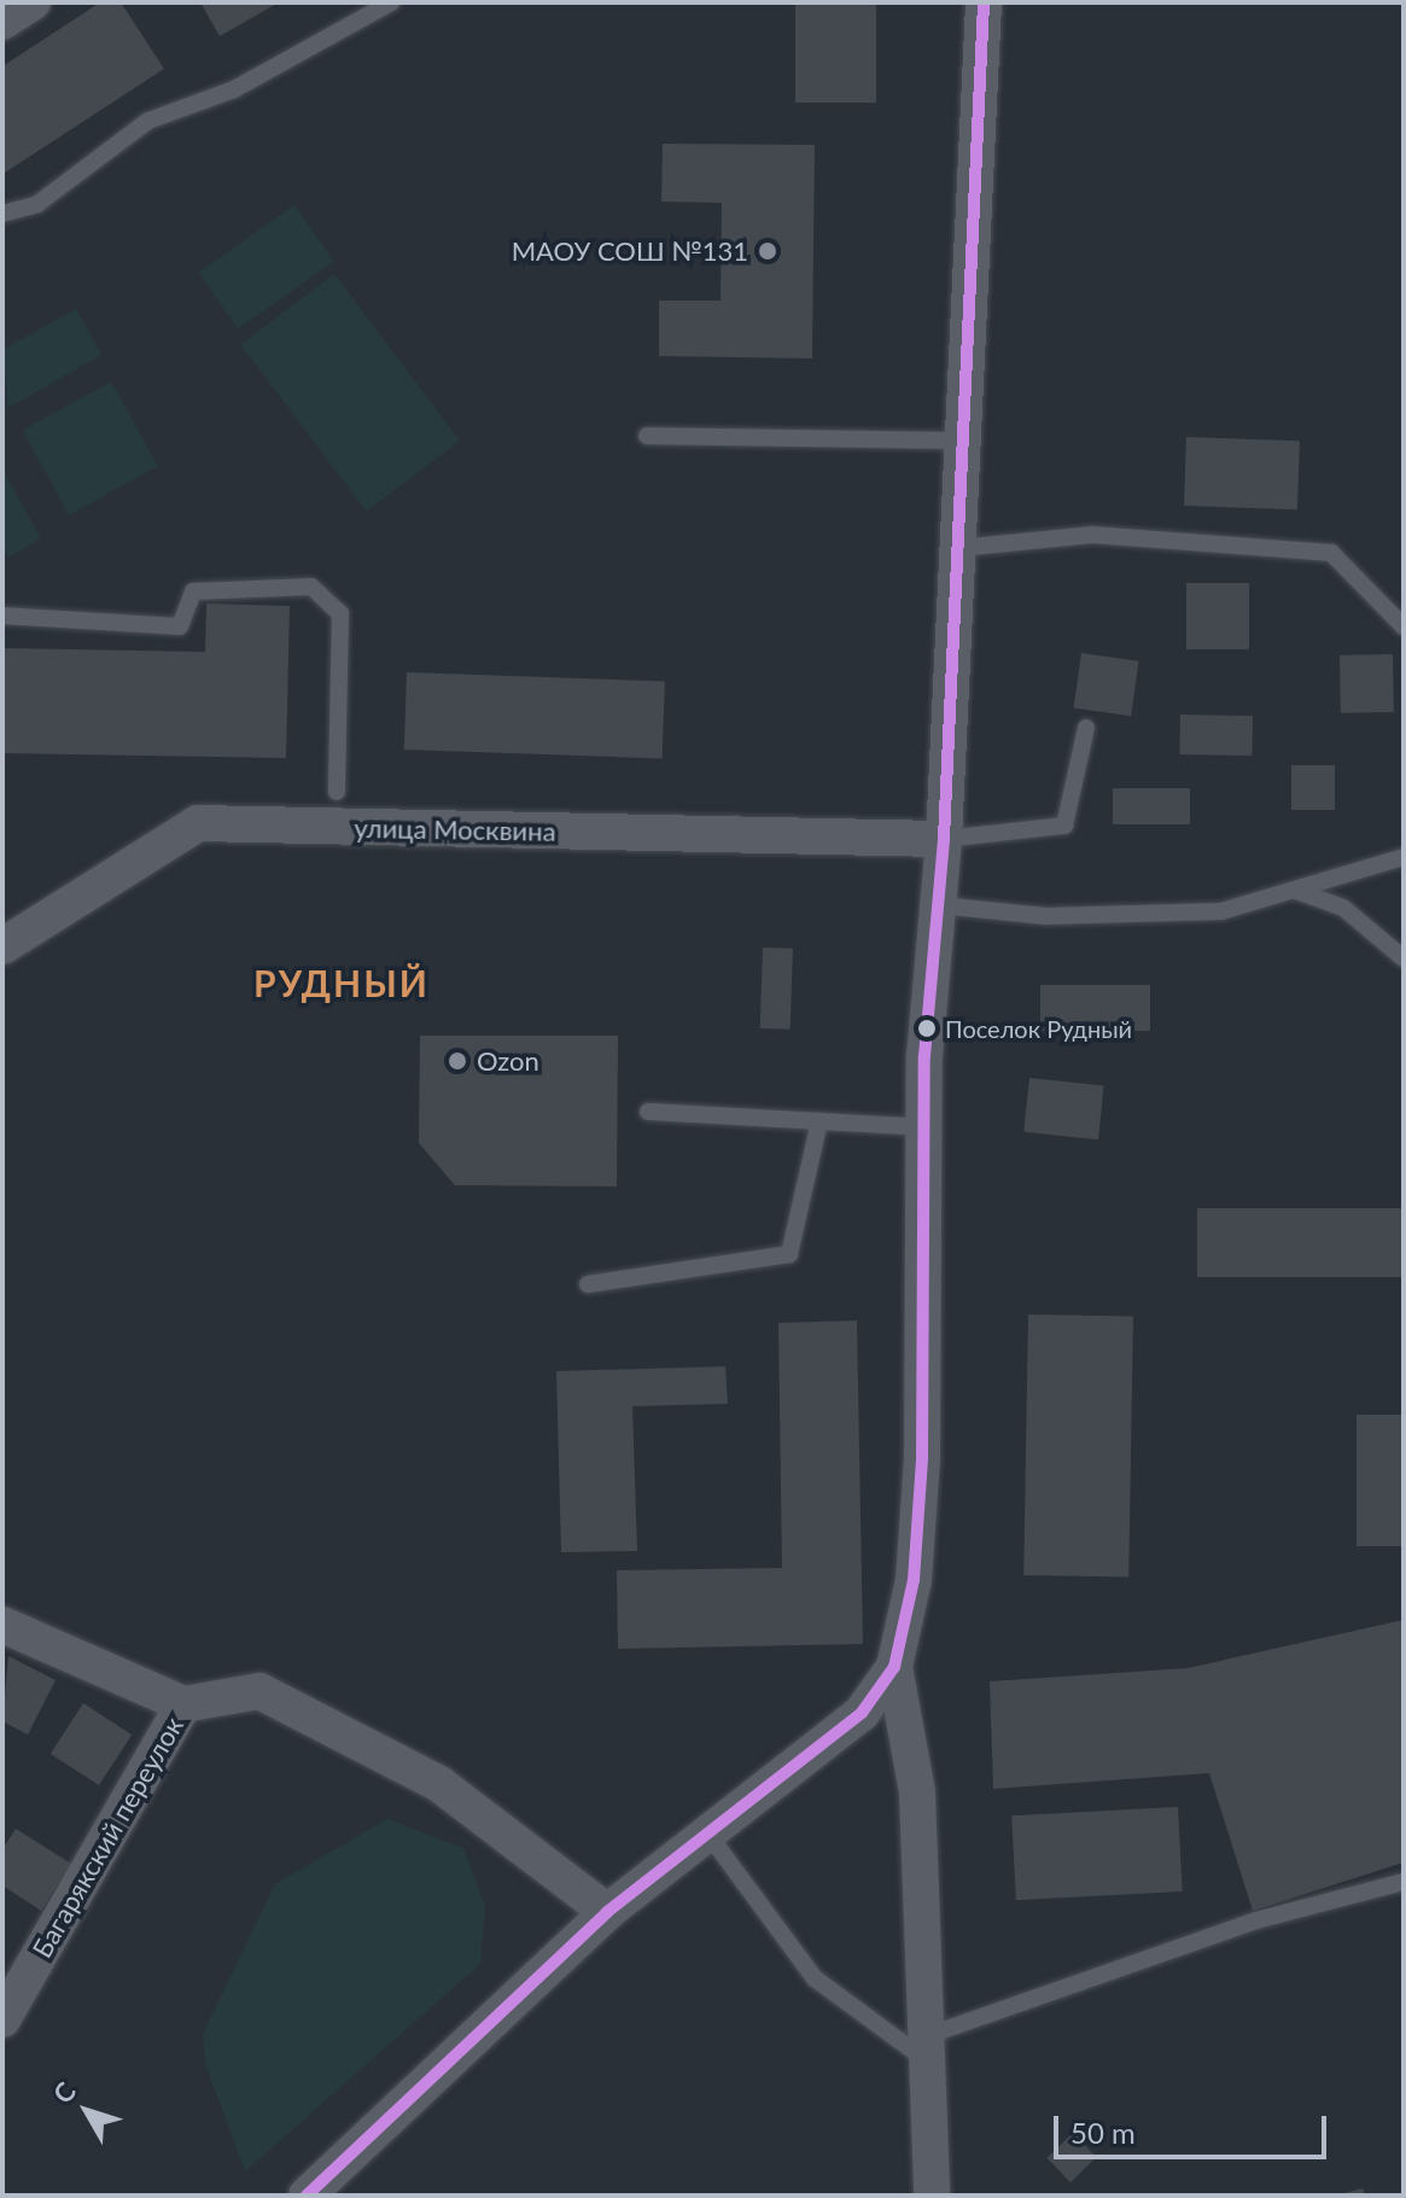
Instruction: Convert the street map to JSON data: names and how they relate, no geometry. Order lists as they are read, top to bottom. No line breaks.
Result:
{"streets":{"street":["улица Москвина","Багарякский переулок"]},"districts":["РУДНЫЙ"],"places":["МАОУ СОШ №131","Поселок Рудный","Ozon"],"scale_bar":"50 m","north":"top left"}
